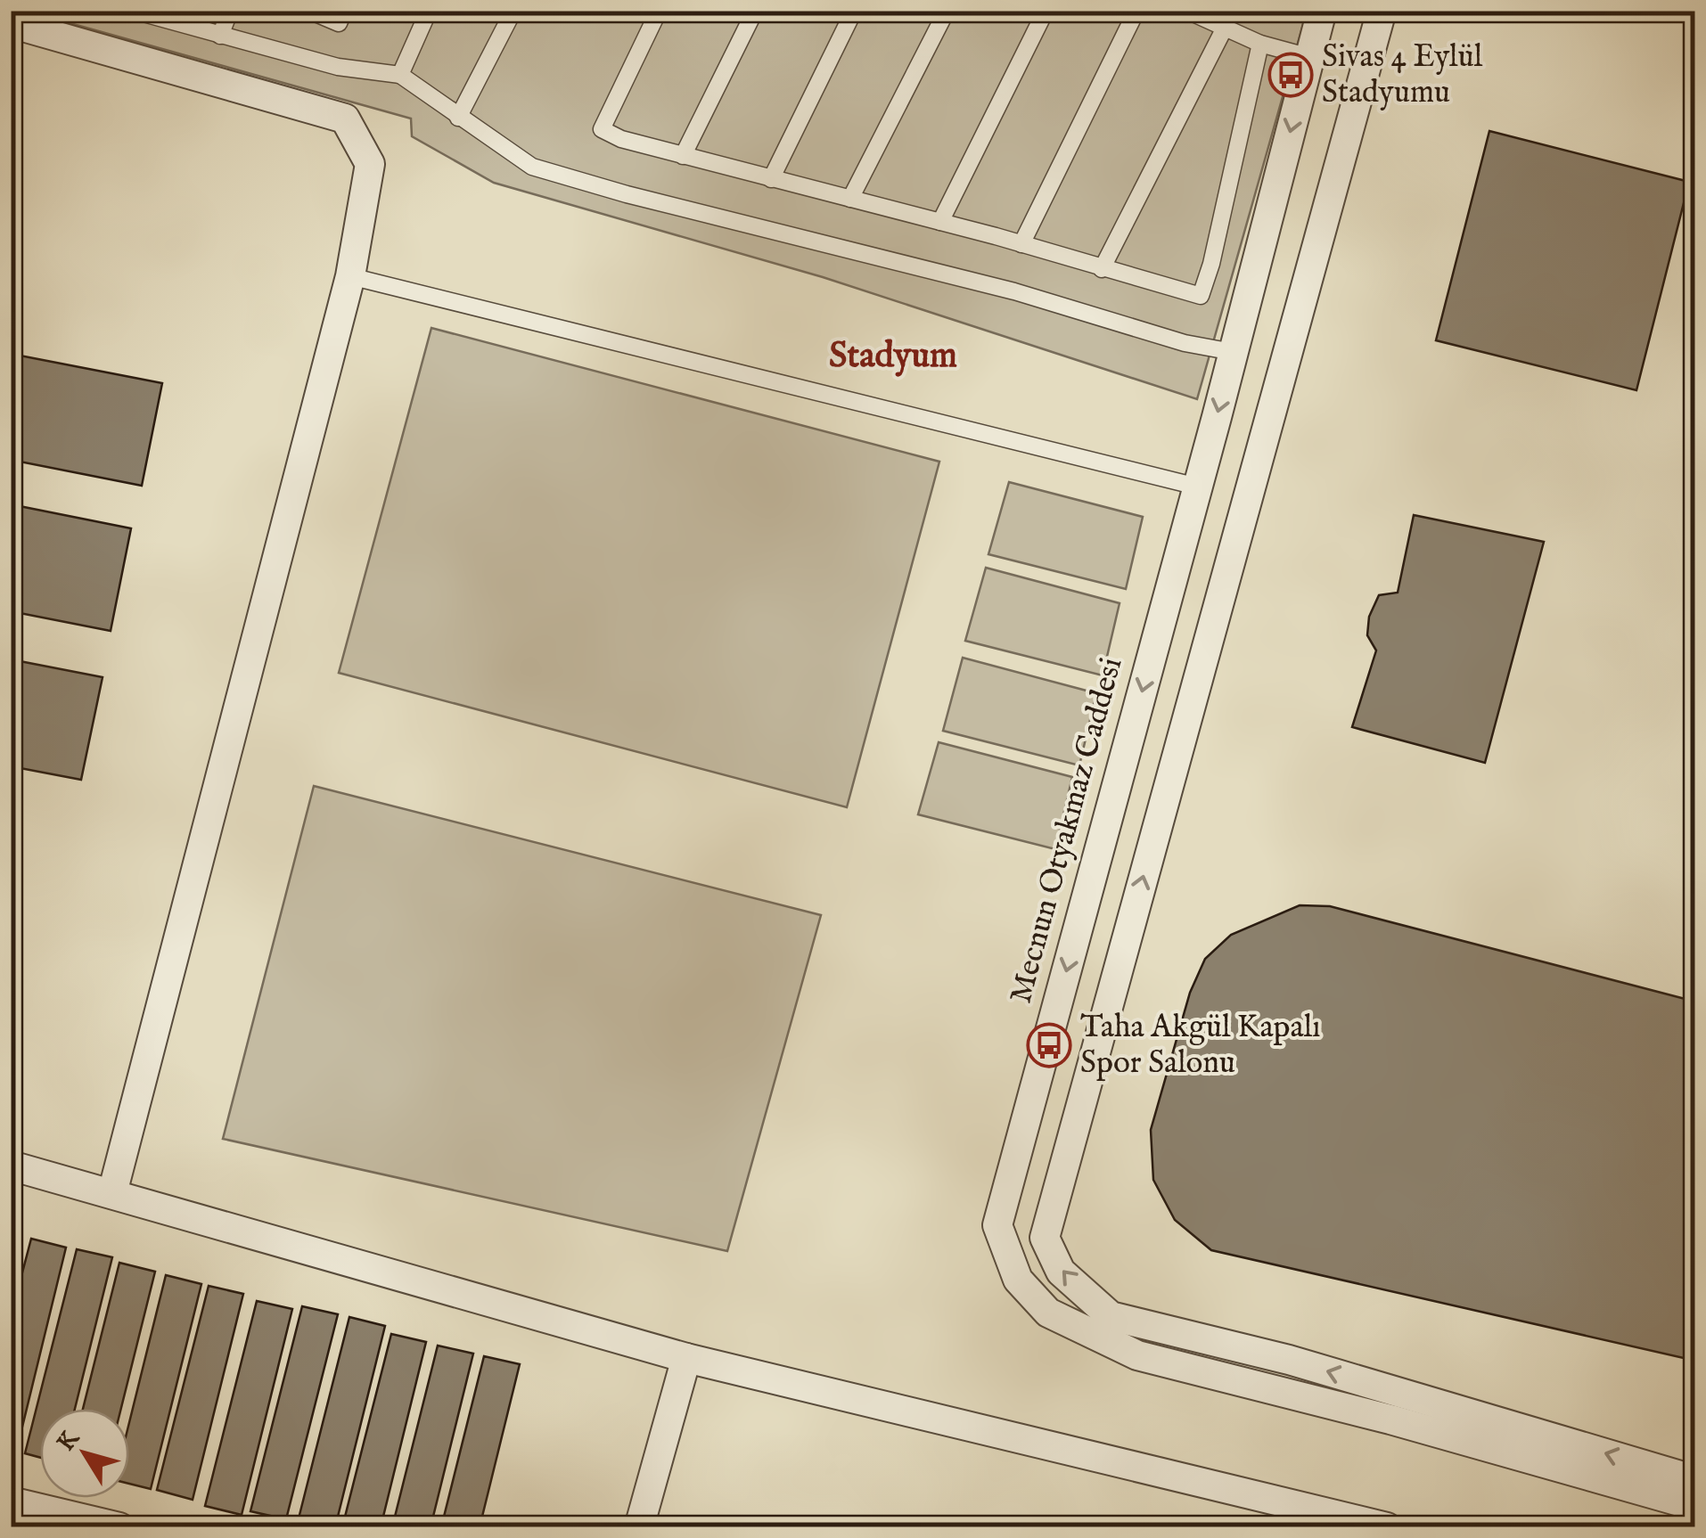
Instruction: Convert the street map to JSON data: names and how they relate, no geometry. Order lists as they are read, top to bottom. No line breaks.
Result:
{"streets":{"street":["Mecnun Otyakmaz Caddesi"]},"districts":["Stadyum"],"places":{"bus stop":["Sivas 4 Eylül Stadyumu","Taha Akgül Kapalı Spor Salonu"]},"north":"top left"}
